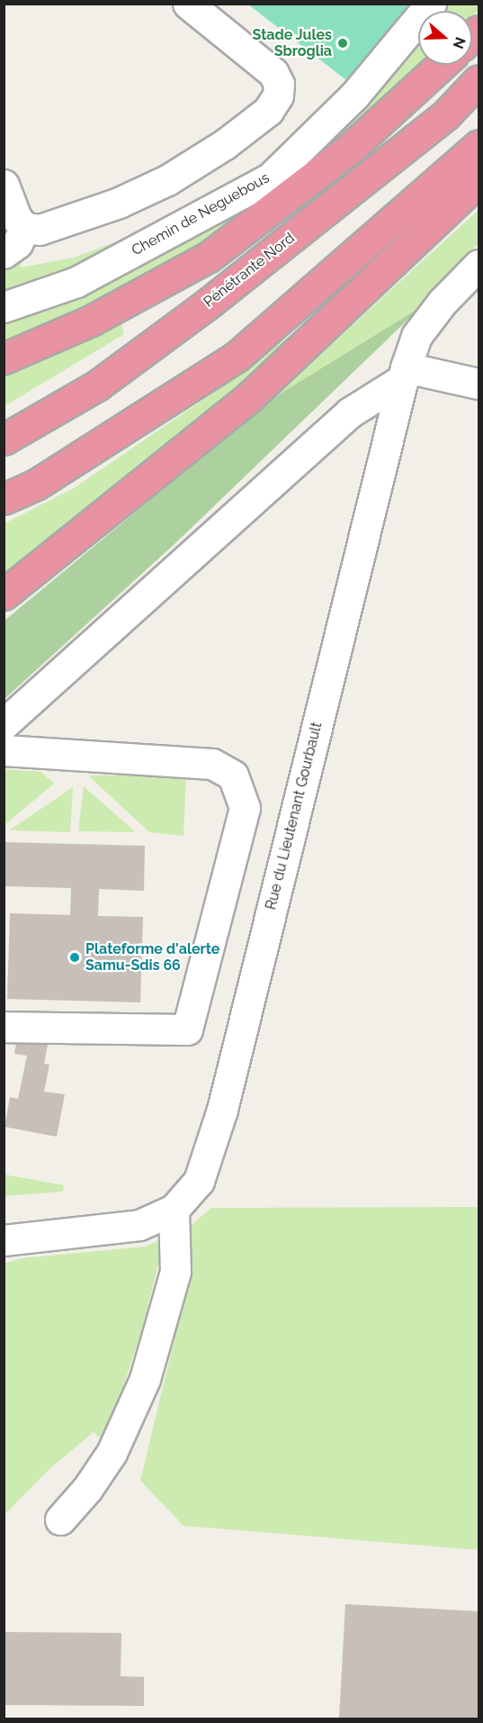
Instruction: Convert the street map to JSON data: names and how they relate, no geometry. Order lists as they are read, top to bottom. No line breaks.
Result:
{"streets":{"highway":["Pénétrante Nord"],"street":["Chemin de Neguebous","Rue du Lieutenant Gourbault"]},"places":["Stade Jules Sbroglia","Plateforme d'alerte Samu-Sdis 66"],"north":"right"}
